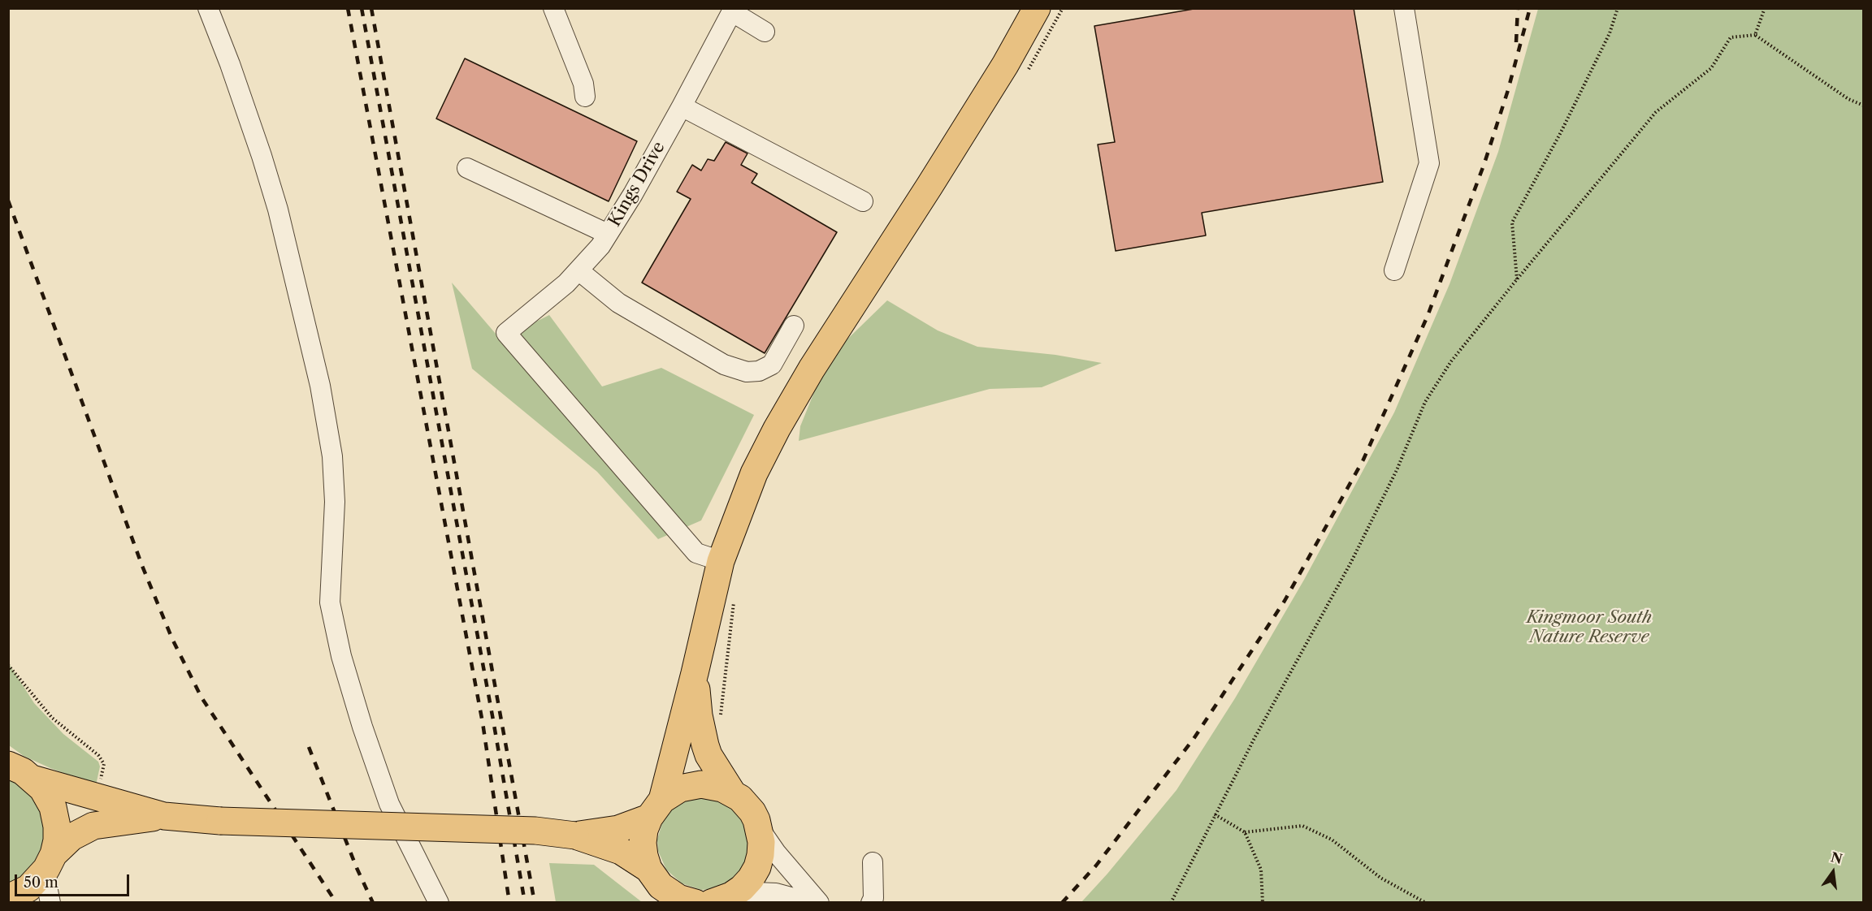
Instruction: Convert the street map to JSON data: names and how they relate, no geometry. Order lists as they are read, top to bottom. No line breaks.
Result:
{"streets":{"street":["Kings Drive"]},"parks":["Kingmoor South Nature Reserve"],"scale_bar":"50 m","north":"top"}
